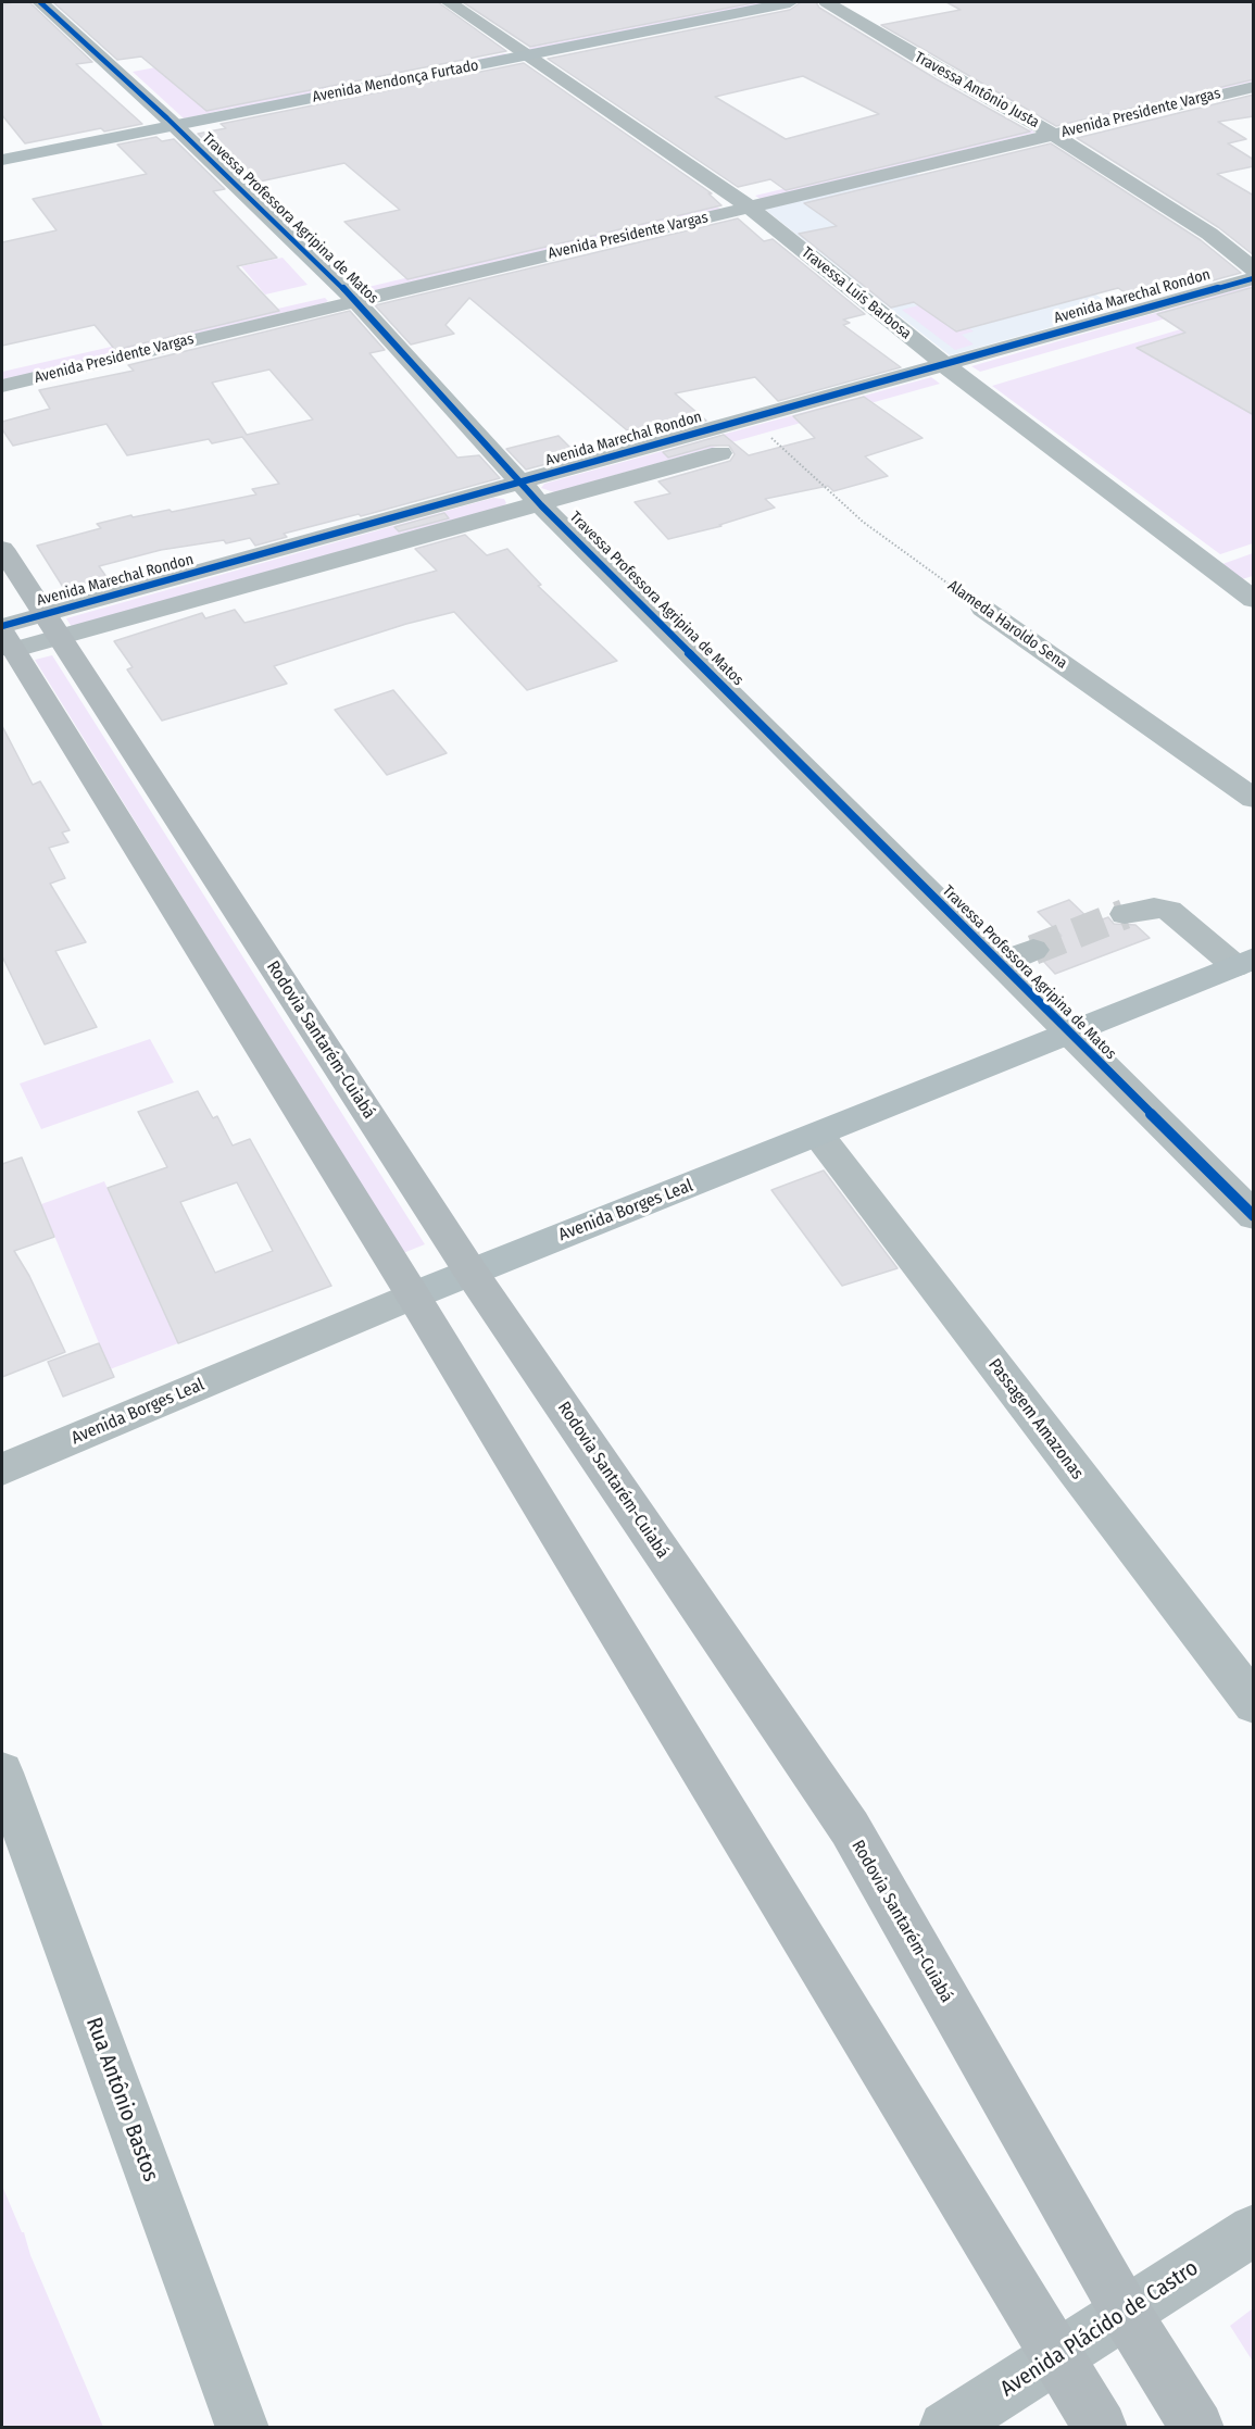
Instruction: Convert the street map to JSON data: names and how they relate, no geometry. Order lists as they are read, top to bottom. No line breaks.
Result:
{"streets":{"highway":["Rodovia Santarém-Cuiabá"],"main road":["Avenida Mendonça Furtado","Avenida Borges Leal"],"street":["Travessa Antônio Justa","Avenida Presidente Vargas","Travessa Professora Agripina de Matos","Travessa Luís Barbosa","Avenida Marechal Rondon","Alameda Haroldo Sena","Passagem Amazonas","Rua Antônio Bastos","Avenida Plácido de Castro"]},"crossings":[["Avenida Mendonça Furtado","Travessa Professora Agripina de Matos"],["Avenida Mendonça Furtado","Travessa Luís Barbosa"],["Travessa Antônio Justa","Avenida Presidente Vargas"],["Avenida Presidente Vargas","Travessa Professora Agripina de Matos"],["Avenida Presidente Vargas","Travessa Luís Barbosa"],["Travessa Professora Agripina de Matos","Avenida Marechal Rondon"],["Travessa Professora Agripina de Matos","Avenida Borges Leal"],["Travessa Luís Barbosa","Avenida Marechal Rondon"],["Avenida Marechal Rondon","Alameda Haroldo Sena"],["Avenida Marechal Rondon","Rodovia Santarém-Cuiabá"],["Rodovia Santarém-Cuiabá","Avenida Borges Leal"],["Rodovia Santarém-Cuiabá","Avenida Plácido de Castro"],["Avenida Borges Leal","Passagem Amazonas"]]}
